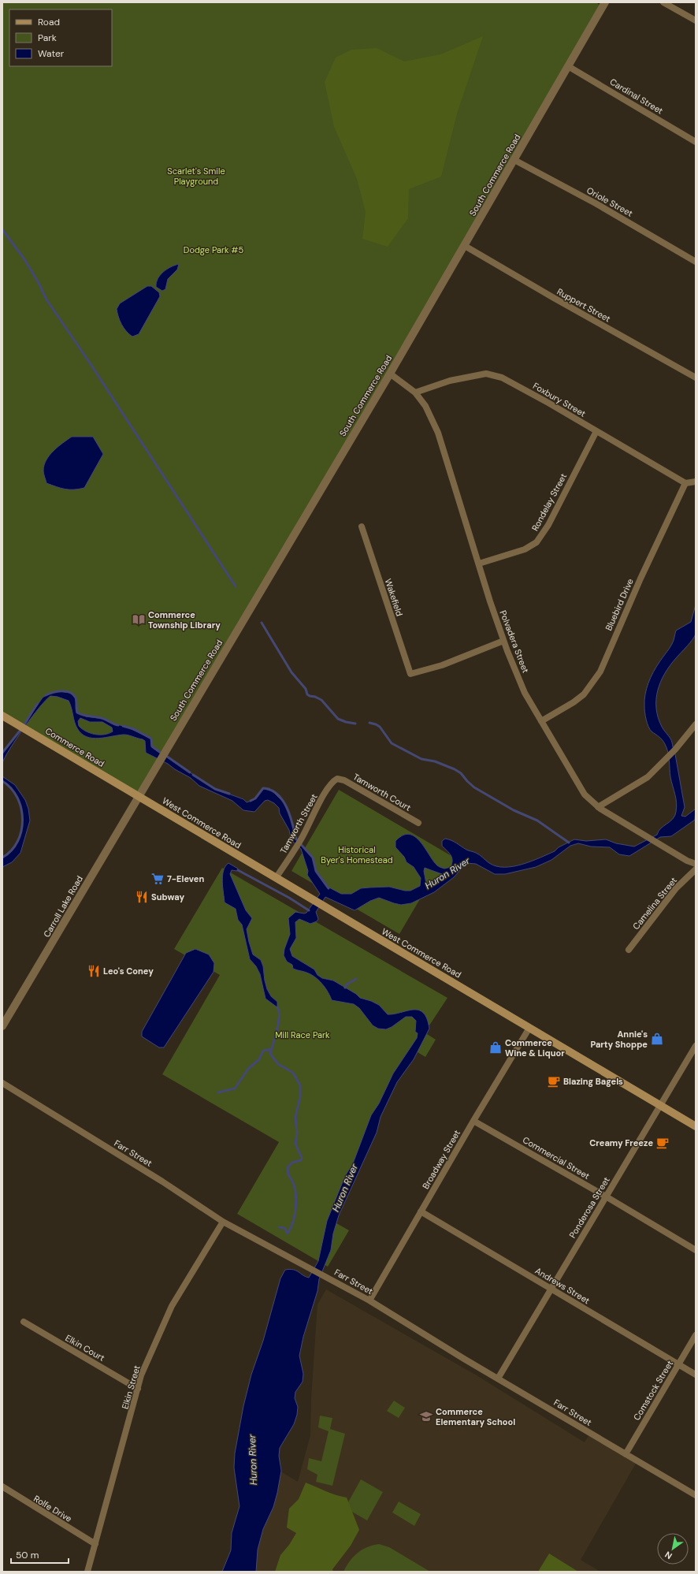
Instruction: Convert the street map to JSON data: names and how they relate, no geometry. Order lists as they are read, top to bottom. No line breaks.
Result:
{"streets":{"main road":["Commerce Road","West Commerce Road"],"street":["Cardinal Street","South Commerce Road","Oriole Street","Ruppert Street","Foxbury Street","Rondelay Street","Wakefield","Bluebird Drive","Polvadera Street","Tamworth Court","Tamworth Street","Camelina Street","Carroll Lake Road","Farr Street","Commercial Street","Broadway Street","Ponderosa Street","Andrews Street","Elkin Court","Elkin Street","Comstock Street","Rolfe Drive"]},"crossings":[["Cardinal Street","South Commerce Road"],["South Commerce Road","Oriole Street"],["South Commerce Road","Ruppert Street"],["South Commerce Road","Polvadera Street"],["South Commerce Road","Commerce Road"],["South Commerce Road","West Commerce Road"],["South Commerce Road","Carroll Lake Road"],["Foxbury Street","Rondelay Street"],["Foxbury Street","Bluebird Drive"],["Foxbury Street","Polvadera Street"],["Rondelay Street","Polvadera Street"],["Wakefield","Polvadera Street"],["Bluebird Drive","Polvadera Street"],["Commerce Road","West Commerce Road"],["Commerce Road","Carroll Lake Road"],["Tamworth Court","Tamworth Street"],["West Commerce Road","Tamworth Street"],["West Commerce Road","Carroll Lake Road"],["West Commerce Road","Broadway Street"],["West Commerce Road","Ponderosa Street"],["Farr Street","Broadway Street"],["Farr Street","Ponderosa Street"],["Farr Street","Elkin Street"],["Farr Street","Comstock Street"],["Commercial Street","Broadway Street"],["Commercial Street","Ponderosa Street"],["Broadway Street","Andrews Street"],["Ponderosa Street","Andrews Street"],["Andrews Street","Comstock Street"],["Elkin Court","Elkin Street"],["Elkin Street","Rolfe Drive"]],"water":["Huron River"],"parks":["Scarlet's Smile Playground","Dodge Park #5","Historical Byer's Homestead","Mill Race Park"],"places":{"library":["Commerce Township Library"],"supermarket":["7-Eleven"],"restaurant":["Subway","Leo's Coney"],"shop":["Annie's Party Shoppe","Commerce Wine & Liquor"],"cafe":["Blazing Bagels","Creamy Freeze"],"school or university":["Commerce Elementary School"]},"legend":["Road","Park","Water"],"scale_bar":"50 m","north":"bottom left"}
